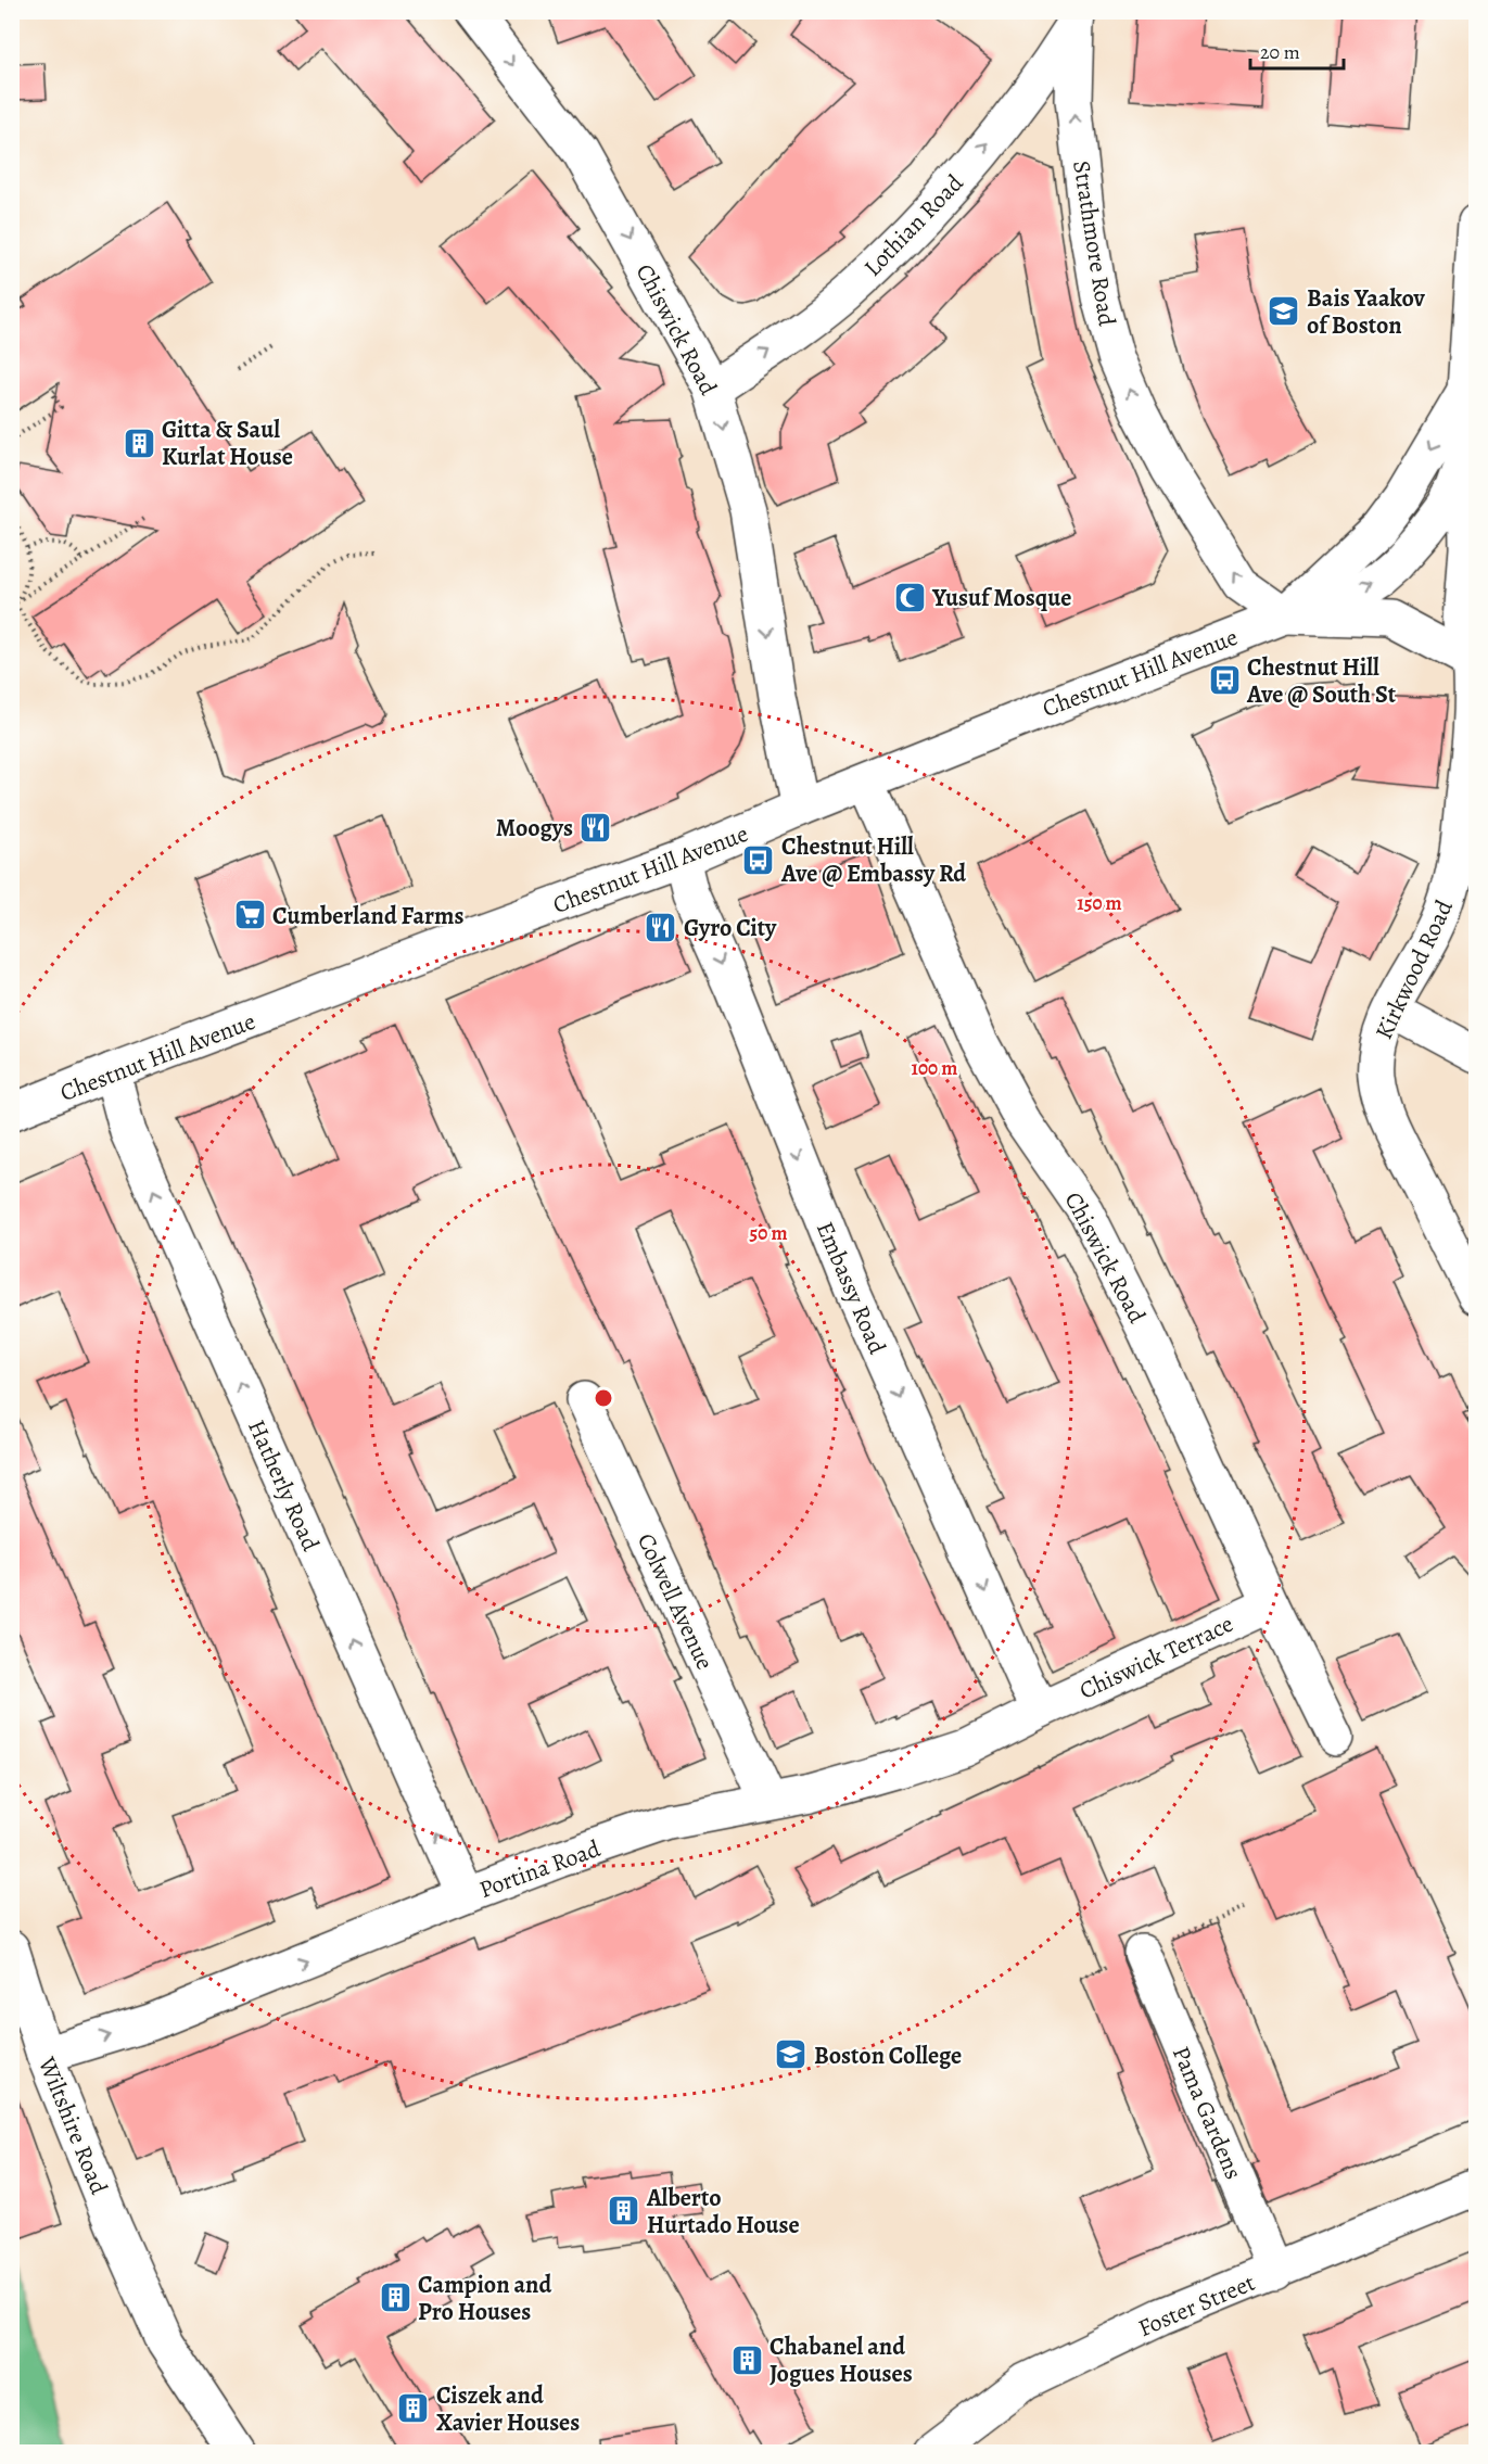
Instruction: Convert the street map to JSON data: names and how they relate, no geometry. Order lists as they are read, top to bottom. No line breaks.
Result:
{"streets":{"street":["Lothian Road","Strathmore Road","Chiswick Road","Chestnut Hill Avenue","Kirkwood Road","Embassy Road","Hatherly Road","Colwell Avenue","Chiswick Terrace","Portina Road","Pama Gardens","Wiltshire Road","Foster Street"]},"crossings":[["Lothian Road","Strathmore Road"],["Lothian Road","Chiswick Road"],["Strathmore Road","Chestnut Hill Avenue"],["Chiswick Road","Chestnut Hill Avenue"],["Chiswick Road","Chiswick Terrace"],["Chestnut Hill Avenue","Kirkwood Road"],["Chestnut Hill Avenue","Embassy Road"],["Chestnut Hill Avenue","Hatherly Road"],["Embassy Road","Chiswick Terrace"],["Embassy Road","Portina Road"],["Hatherly Road","Portina Road"],["Colwell Avenue","Portina Road"],["Chiswick Terrace","Portina Road"],["Portina Road","Wiltshire Road"],["Pama Gardens","Foster Street"]],"one_way":["Lothian Road","Strathmore Road","Chiswick Road","Embassy Road","Hatherly Road","Portina Road"],"places":{"school or university":["Bais Yaakov of Boston","Boston College"],"building":["Gitta & Saul Kurlat House","Alberto Hurtado House","Campion and Pro Houses","Chabanel and Jogues Houses","Ciszek and Xavier Houses"],"mosque":["Yusuf Mosque"],"bus stop":["Chestnut Hill Ave @ South St","Chestnut Hill Ave @ Embassy Rd"],"restaurant":["Moogys","Gyro City"],"supermarket":["Cumberland Farms"]},"scale_bar":"20 m","rings":["150 m","100 m","50 m"]}
